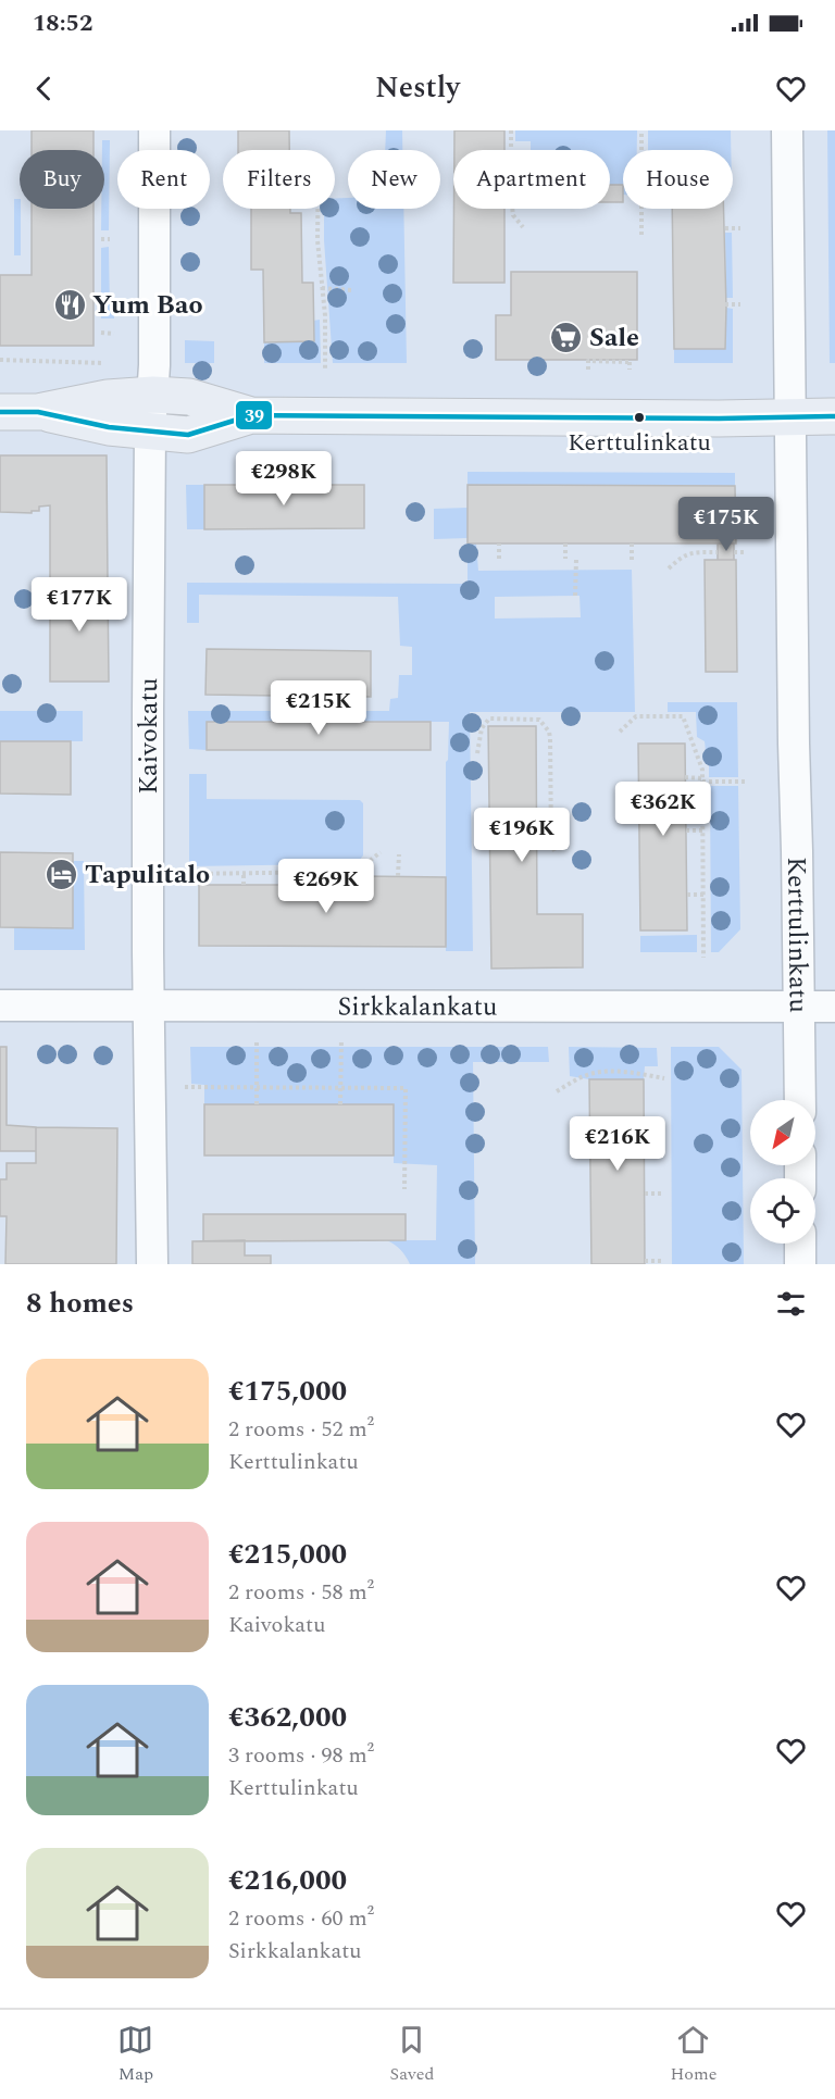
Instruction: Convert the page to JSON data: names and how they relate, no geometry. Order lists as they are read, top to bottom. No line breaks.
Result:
{"streets":{"street":["Kaivokatu","Kerttulinkatu","Sirkkalankatu"]},"crossings":[["Kaivokatu","Sirkkalankatu"],["Kerttulinkatu","Sirkkalankatu"]],"places":{"restaurant":["Yum Bao"],"supermarket":["Sale"],"other":["Kerttulinkatu"],"hotel":["Tapulitalo"]},"lines":["transit line 39"],"north":"bottom left","page":{"status":"18:52","header":"Nestly","chip":["Buy","Rent","Filters","New","Apartment","House"],"price":["€298K","€175K","€177K","€215K","€362K","€196K","€269K","€216K"],"heading":"8 homes","list":[{"name":"€175,000","note":"2 rooms · 52 m² · Kerttulinkatu"},{"name":"€215,000","note":"2 rooms · 58 m² · Kaivokatu"},{"name":"€362,000","note":"3 rooms · 98 m² · Kerttulinkatu"},{"name":"€216,000","note":"2 rooms · 60 m² · Sirkkalankatu"}],"tabs":["Map","Saved","Home"]}}
